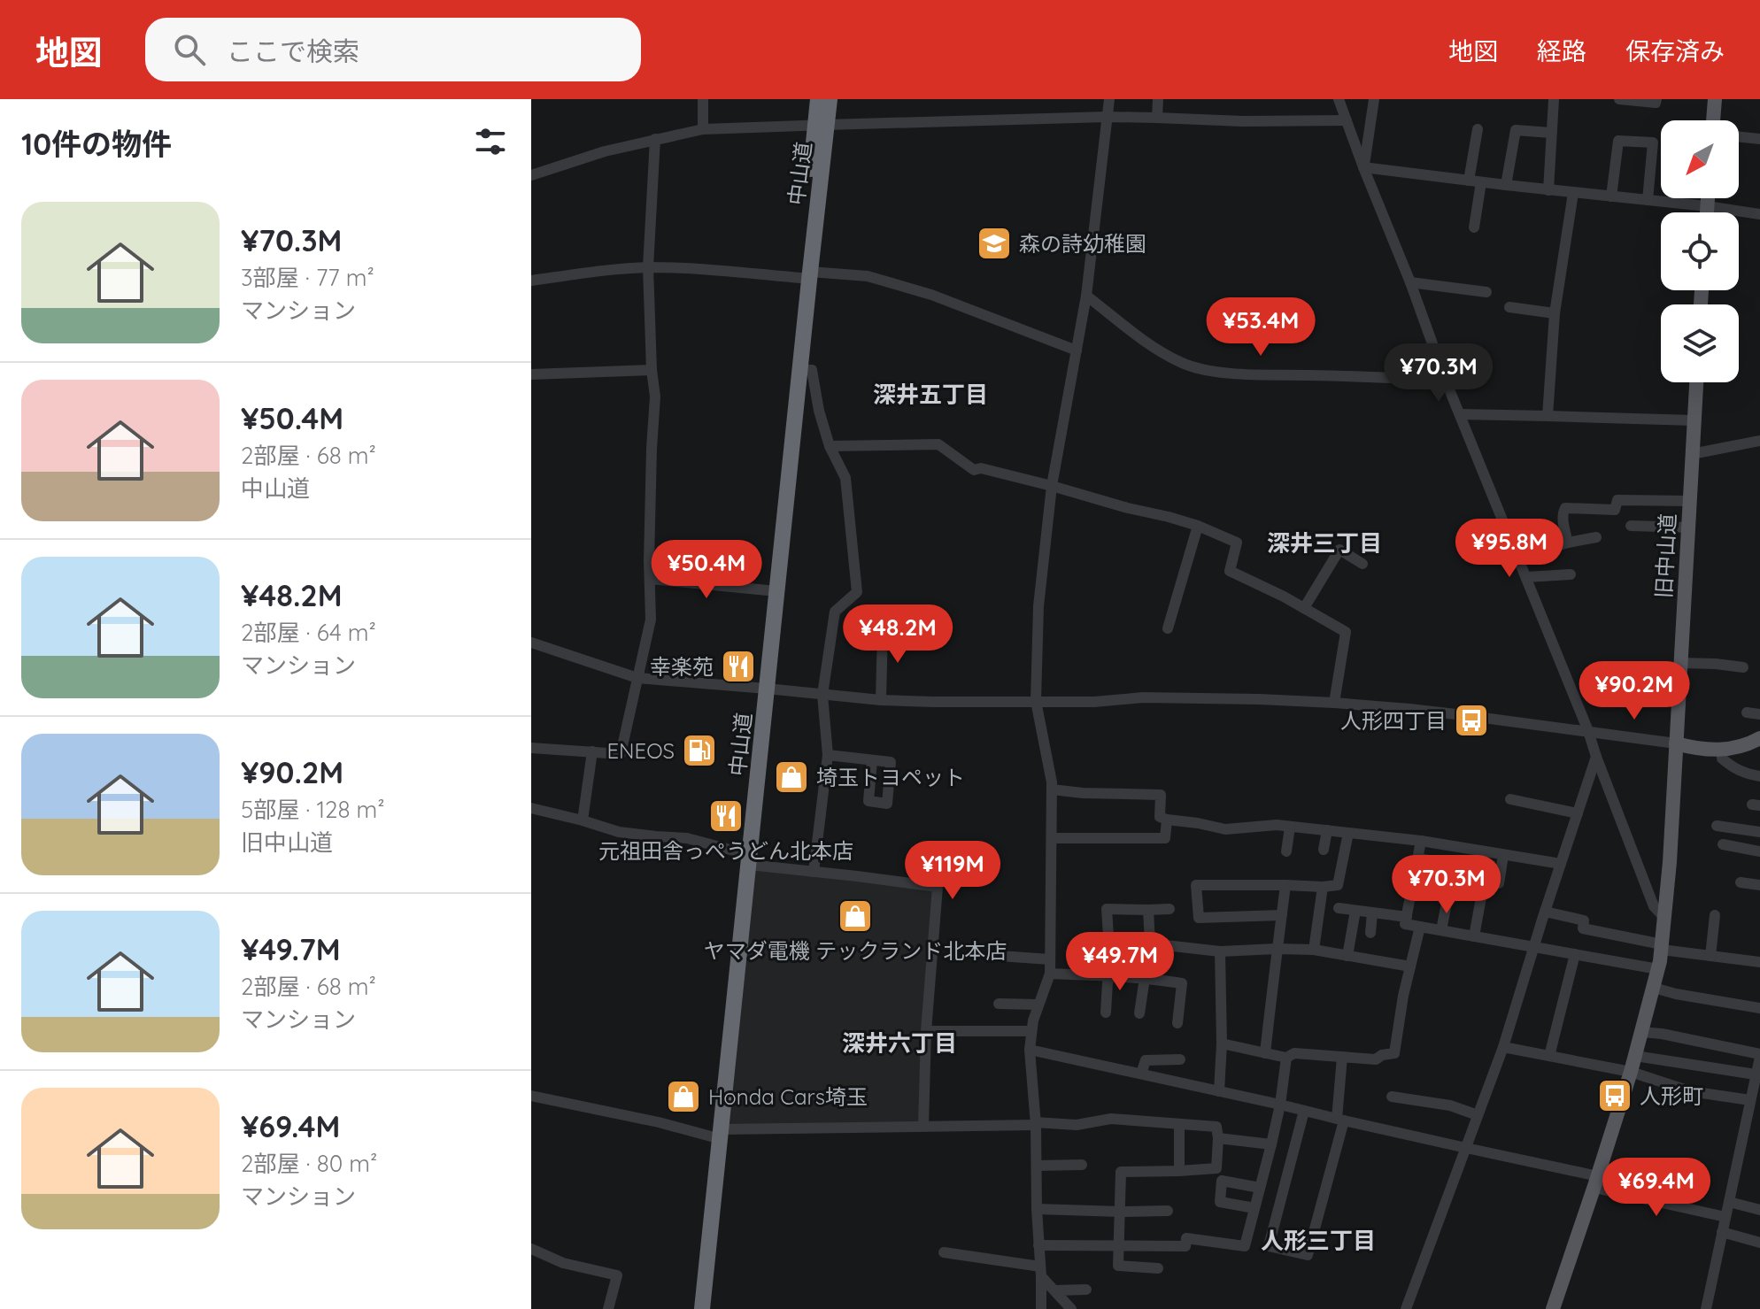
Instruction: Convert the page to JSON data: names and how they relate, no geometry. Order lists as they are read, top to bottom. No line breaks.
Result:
{"streets":{"highway":["中山道"],"main road":["旧中山道"]},"districts":["深井五丁目","深井三丁目","深井六丁目","人形三丁目"],"places":{"school or university":["森の詩幼稚園"],"restaurant":["幸楽苑","元祖田舎っぺうどん北本店"],"bus stop":["人形四丁目","人形町"],"fuel station":["ENEOS"],"shop":["埼玉トヨペット","ヤマダ電機 テックランド北本店","Honda Cars埼玉"]},"north":"bottom left","page":{"header":"地図","search":"ここで検索","nav":["地図","経路","保存済み"],"heading":"10件の物件","list":[{"name":"¥70.3M","note":"3部屋 · 77 m² · マンション"},{"name":"¥50.4M","note":"2部屋 · 68 m² · 中山道"},{"name":"¥48.2M","note":"2部屋 · 64 m² · マンション"},{"name":"¥90.2M","note":"5部屋 · 128 m² · 旧中山道"},{"name":"¥49.7M","note":"2部屋 · 68 m² · マンション"},{"name":"¥69.4M","note":"2部屋 · 80 m² · マンション"}],"price":["¥53.4M","¥70.3M","¥95.8M","¥50.4M","¥48.2M","¥90.2M","¥119M","¥70.3M","¥49.7M","¥69.4M"]}}
